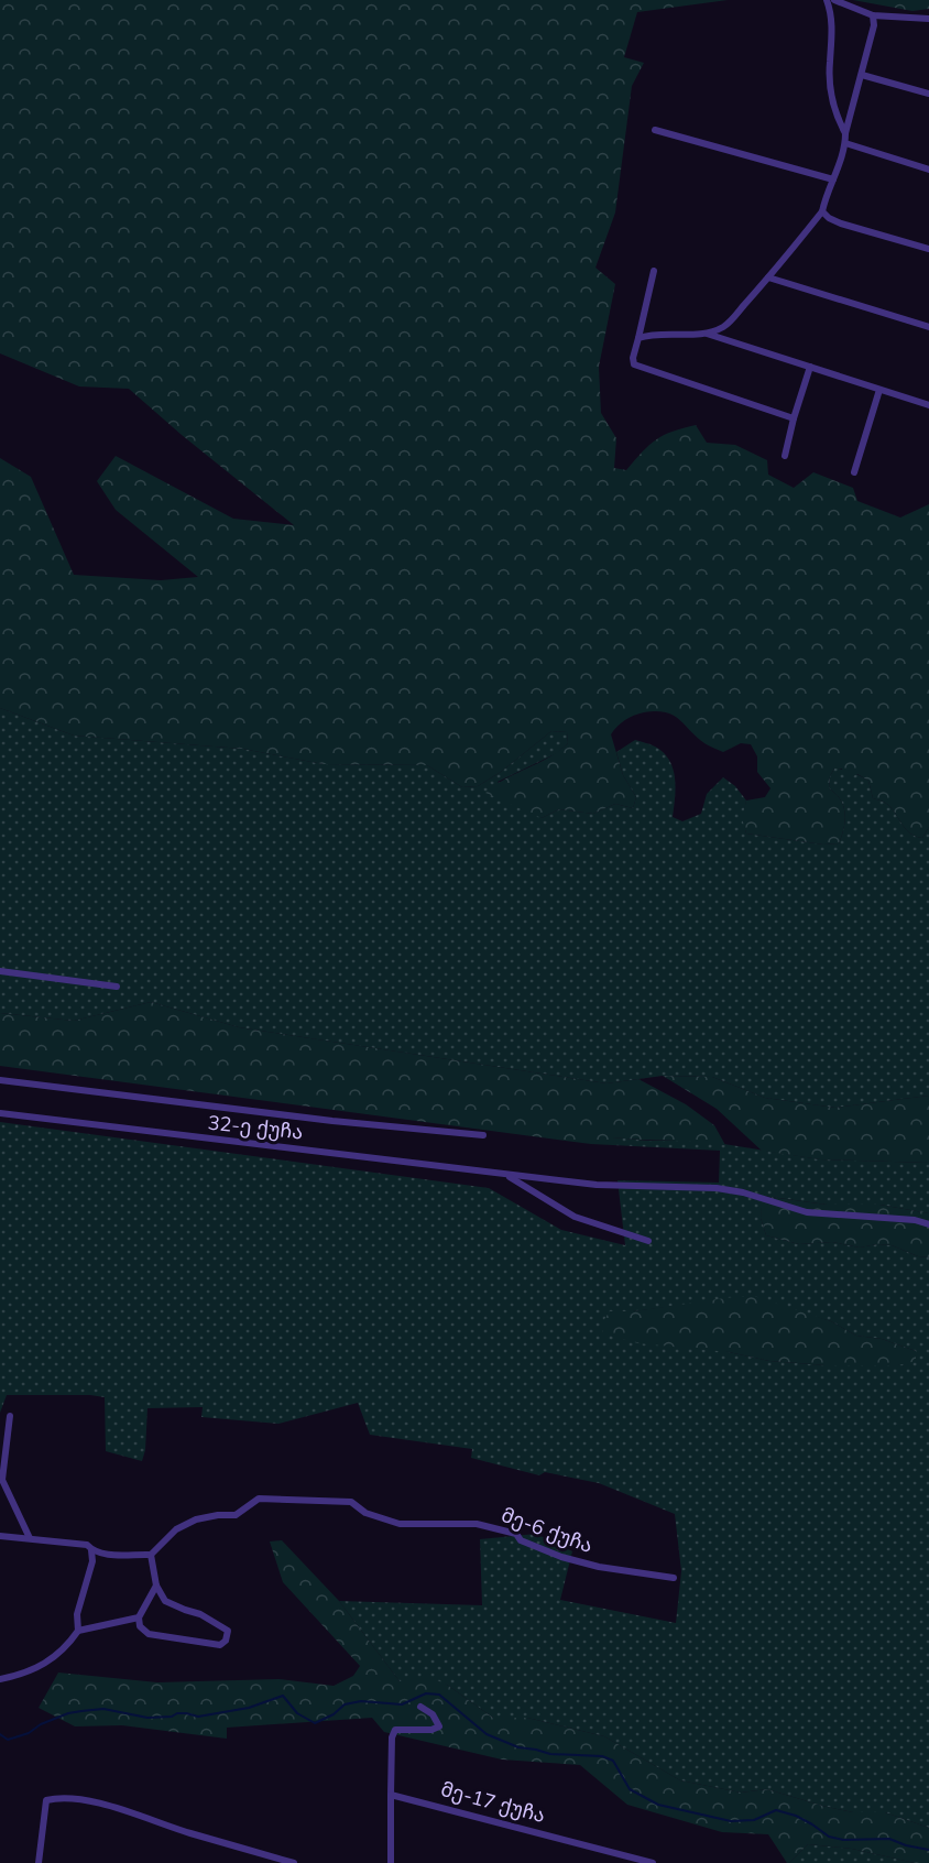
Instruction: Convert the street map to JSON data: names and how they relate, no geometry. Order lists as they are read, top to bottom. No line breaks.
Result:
{"streets":{"street":["32-ე ქუჩა","მე-6 ქუჩა","მე-17 ქუჩა"]}}
